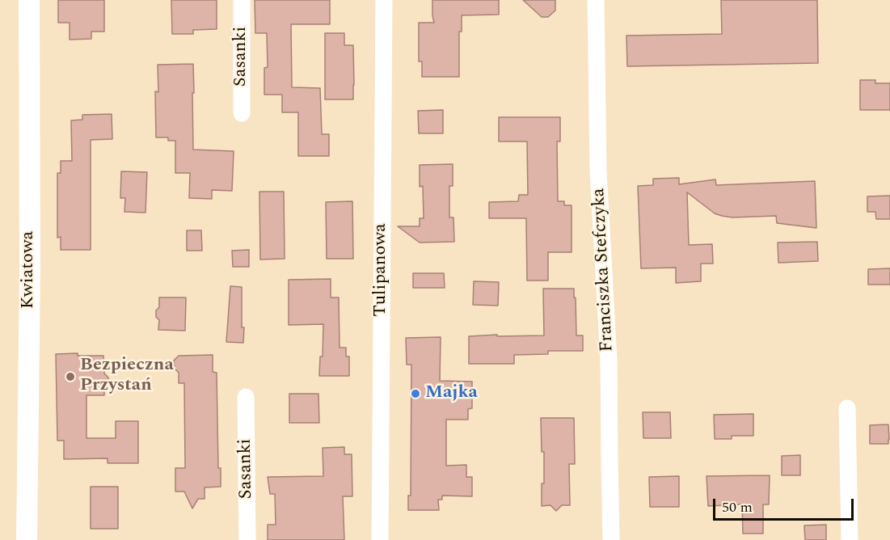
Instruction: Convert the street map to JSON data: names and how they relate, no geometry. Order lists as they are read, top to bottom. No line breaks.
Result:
{"streets":{"street":["Sasanki","Kwiatowa","Tulipanowa","Franciszka Stefczyka"]},"places":["Bezpieczna Przystań","Majka"],"scale_bar":"50 m"}
